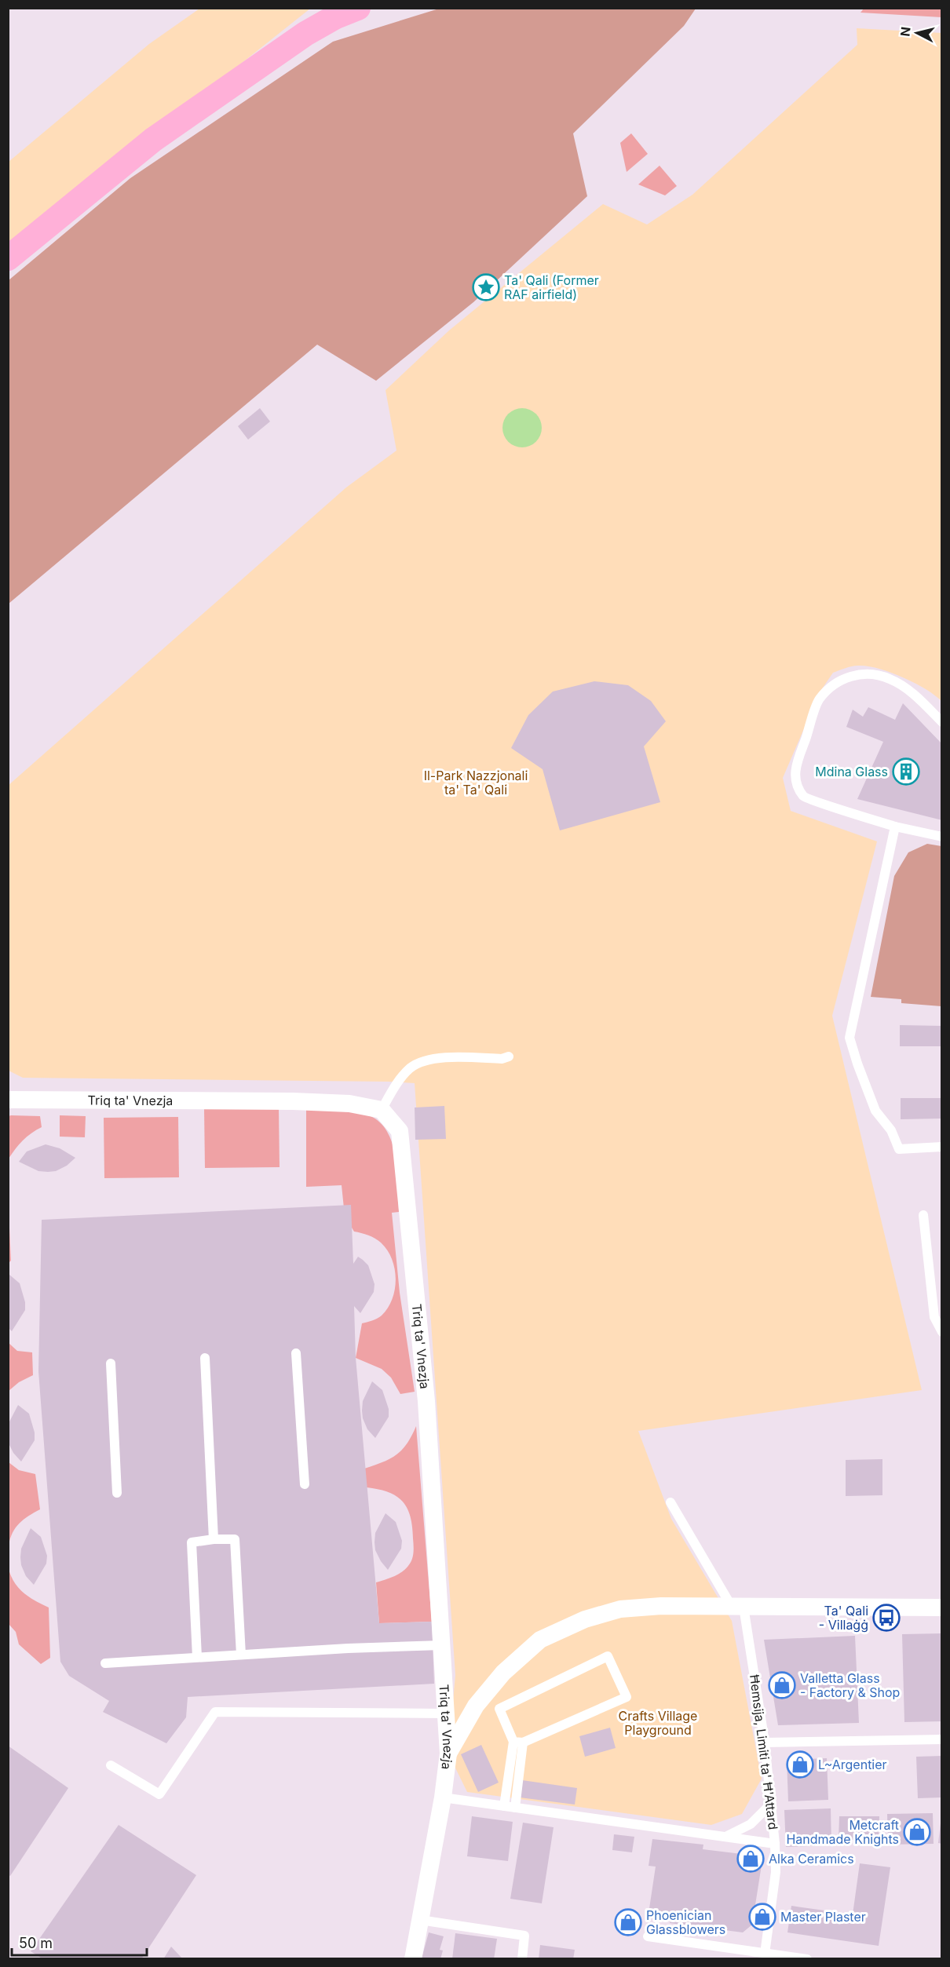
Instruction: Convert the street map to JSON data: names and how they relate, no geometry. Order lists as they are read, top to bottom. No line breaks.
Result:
{"streets":{"street":["Triq ta' Vnezja"],"lane":["Ħemsija, Limiti ta' Ħ'Attard"]},"parks":["Il-Park Nazzjonali ta' Ta' Qali","Crafts Village Playground"],"places":{"place":["Ta' Qali (Former RAF airfield)"],"building":["Mdina Glass"],"bus stop":["Ta' Qali - Villaġġ"],"shop":["Valletta Glass - Factory & Shop","L~Argentier","Metcraft Handmade Knights","Alka Ceramics","Master Plaster","Phoenician Glassblowers"]},"scale_bar":"50 m","north":"left"}
